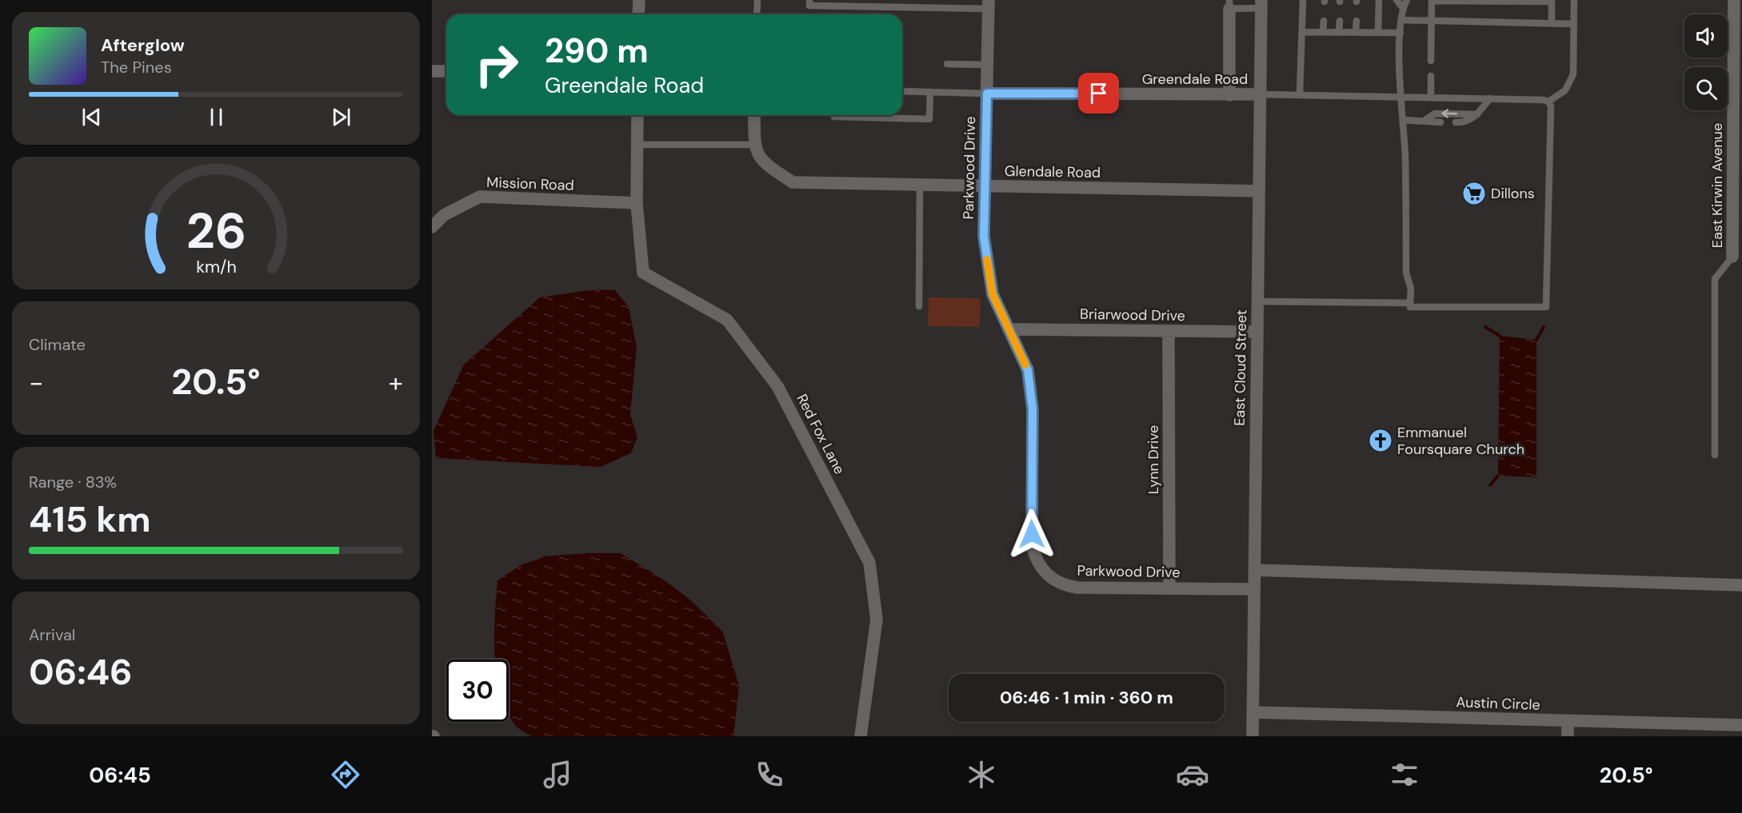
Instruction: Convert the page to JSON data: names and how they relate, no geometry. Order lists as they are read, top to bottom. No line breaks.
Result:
{"streets":{"street":["Greendale Road","Parkwood Drive","Glendale Road","Mission Road","East Kirwin Avenue","Briarwood Drive","East Cloud Street","Red Fox Lane","Lynn Drive","Austin Circle"]},"crossings":[["Greendale Road","Parkwood Drive"],["Greendale Road","East Cloud Street"],["Parkwood Drive","Glendale Road"],["Parkwood Drive","Briarwood Drive"],["Parkwood Drive","East Cloud Street"],["Parkwood Drive","Lynn Drive"],["Glendale Road","East Cloud Street"],["Mission Road","Red Fox Lane"],["Briarwood Drive","East Cloud Street"],["Briarwood Drive","Lynn Drive"],["East Cloud Street","Austin Circle"]],"places":{"supermarket":["Dillons"],"church":["Emmanuel Foursquare Church"]},"page":{"turn":["290 m","Greendale Road"],"song":["Afterglow","The Pines"],"tile":["Climate",["Range · 83%","415 km"],["Arrival","06:46"]],"heat":["−","20.5°","+"],"limit":"30","trip":"06:46 · 1 min · 360 m","tabs":["06:45","20.5°"],"gauge":["26","km/h"]}}
